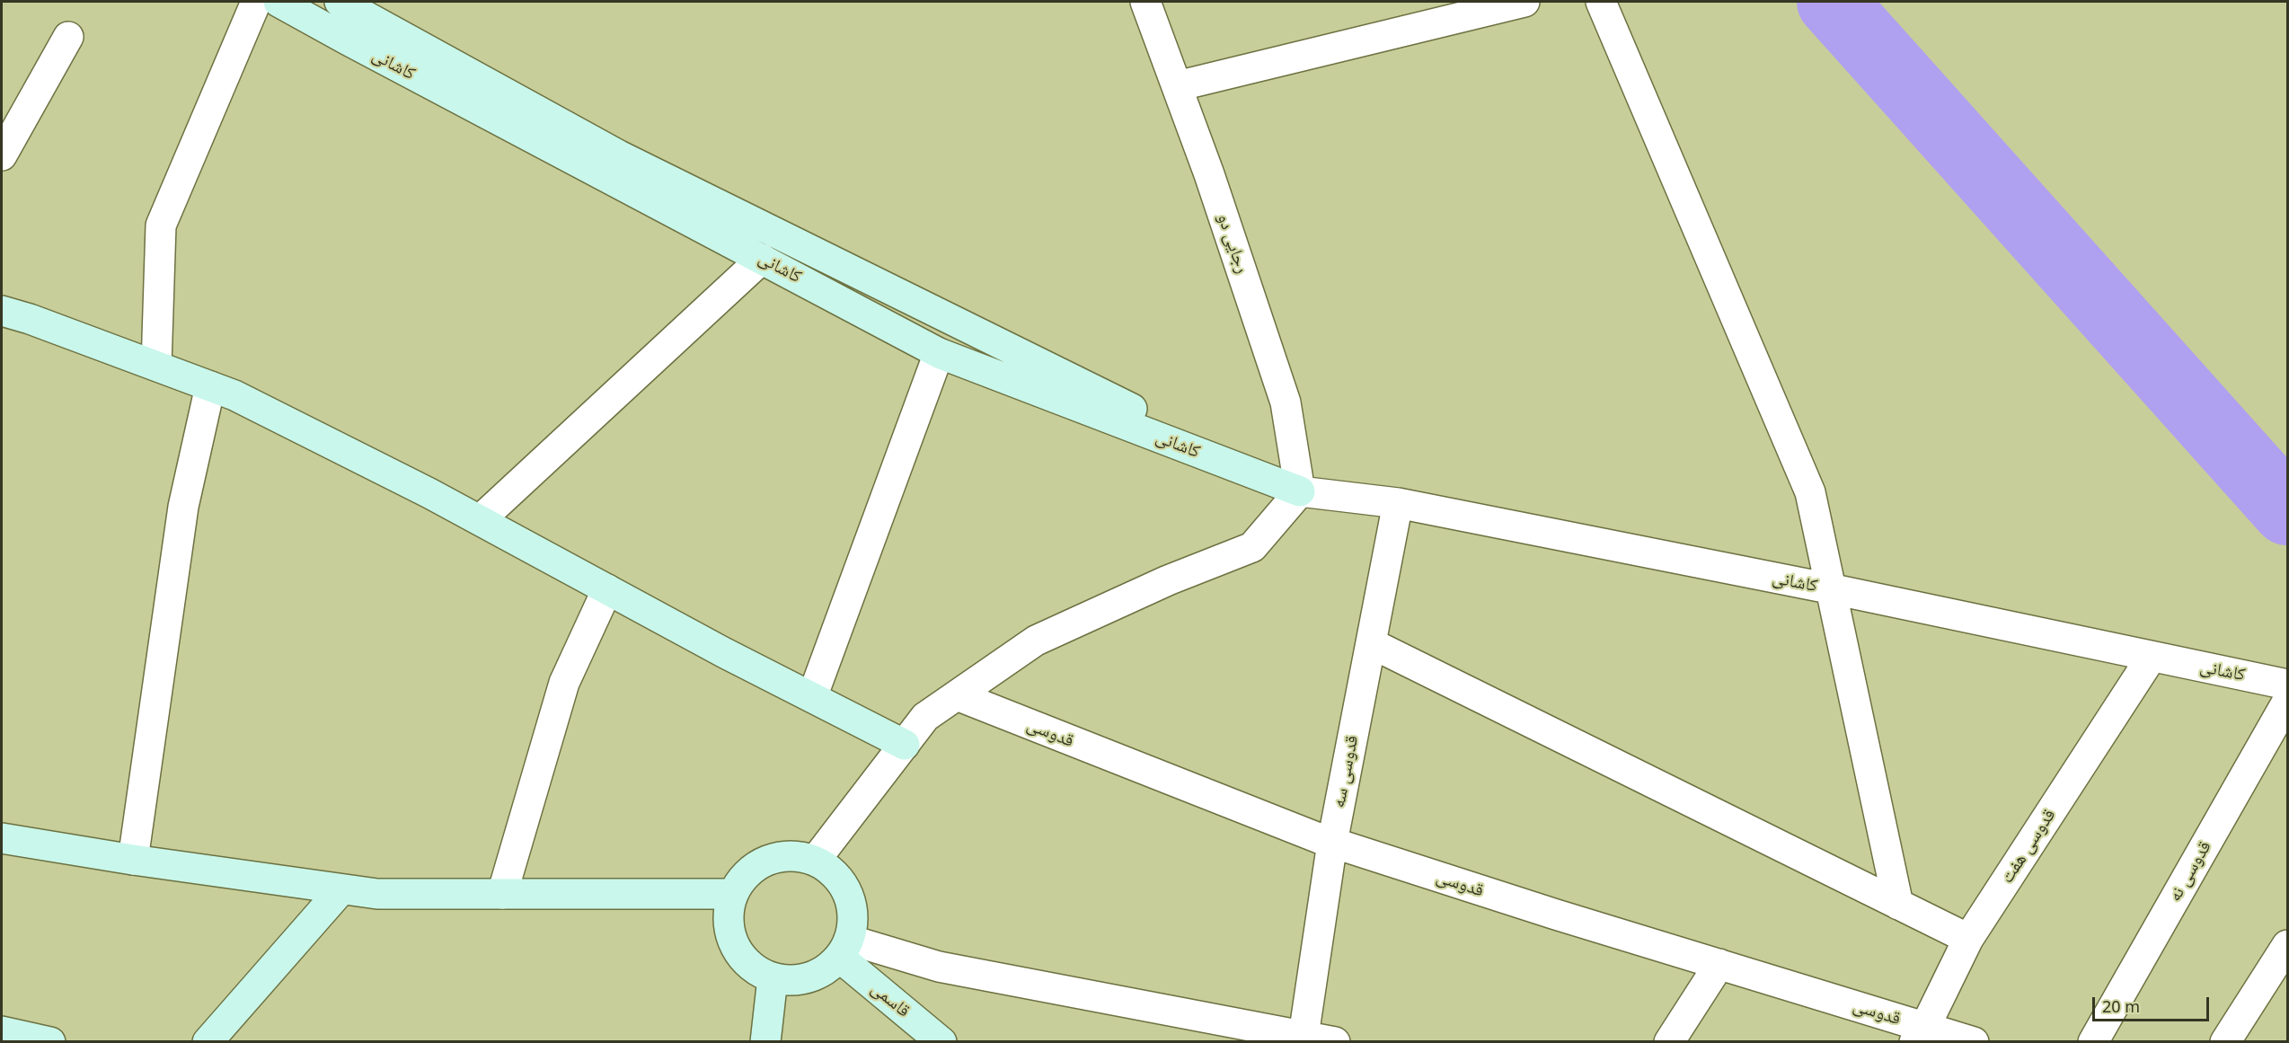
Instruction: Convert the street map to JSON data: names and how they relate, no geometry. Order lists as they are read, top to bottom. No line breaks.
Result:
{"streets":{"street":["کاشانی","رجایی دو","قدوسی","قدوسی سه","قدوسی هفت","قدوسی نه","قاسمی"]},"crossings":[["کاشانی","رجایی دو"],["کاشانی","قدوسی سه"],["کاشانی","قدوسی هفت"],["قدوسی","قدوسی سه"],["قدوسی","قدوسی هفت"]],"scale_bar":"20 m"}
